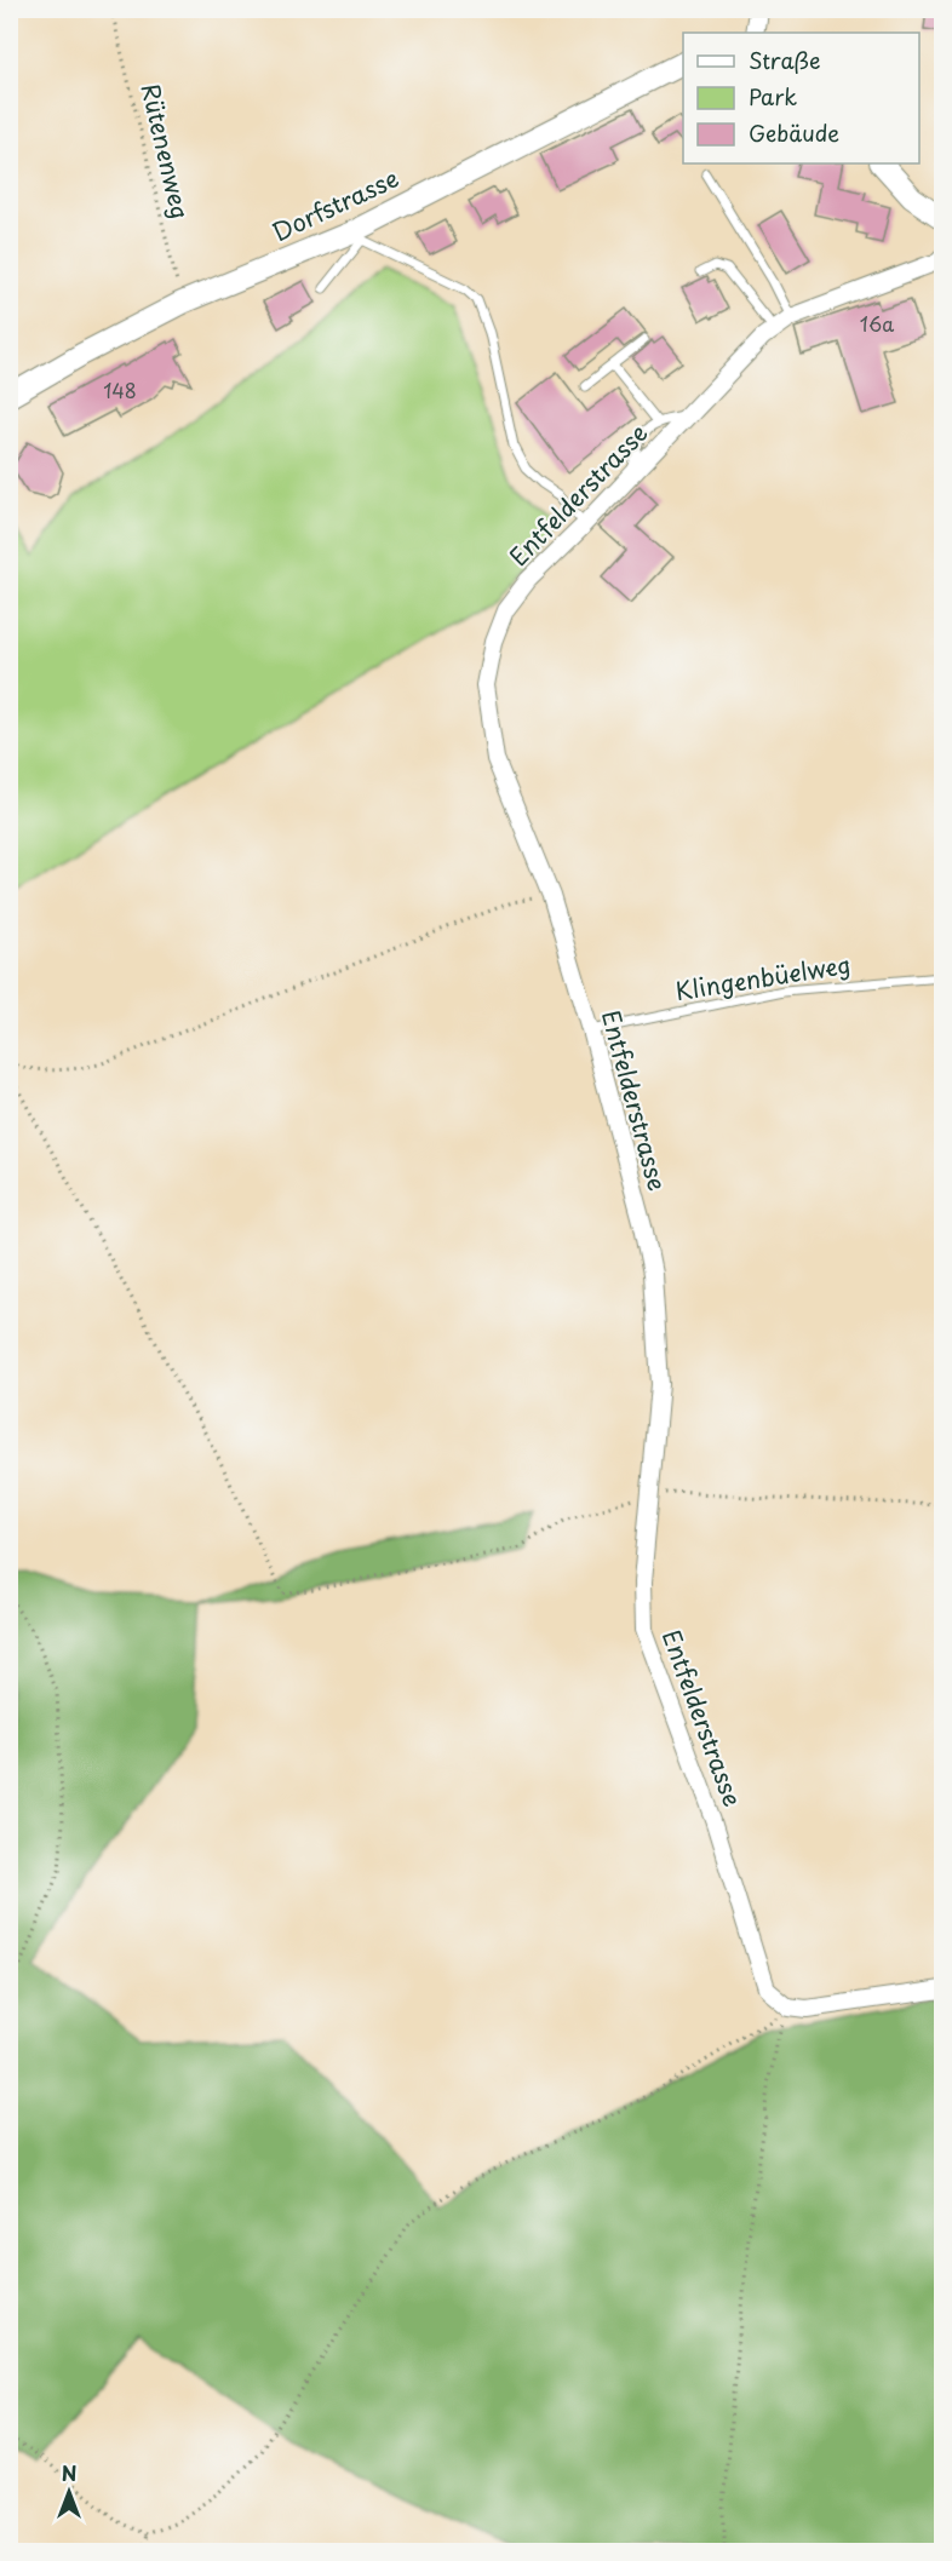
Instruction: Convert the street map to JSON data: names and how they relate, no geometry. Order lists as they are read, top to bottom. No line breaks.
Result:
{"streets":{"street":["Dorfstrasse","Entfelderstrasse"],"lane":["Klingenbüelweg"],"path":["Rütenenweg"]},"crossings":[["Rütenenweg","Dorfstrasse"],["Entfelderstrasse","Klingenbüelweg"]],"house_numbers":["16a","148"],"legend":["Straße","Park","Gebäude"],"north":"top"}
